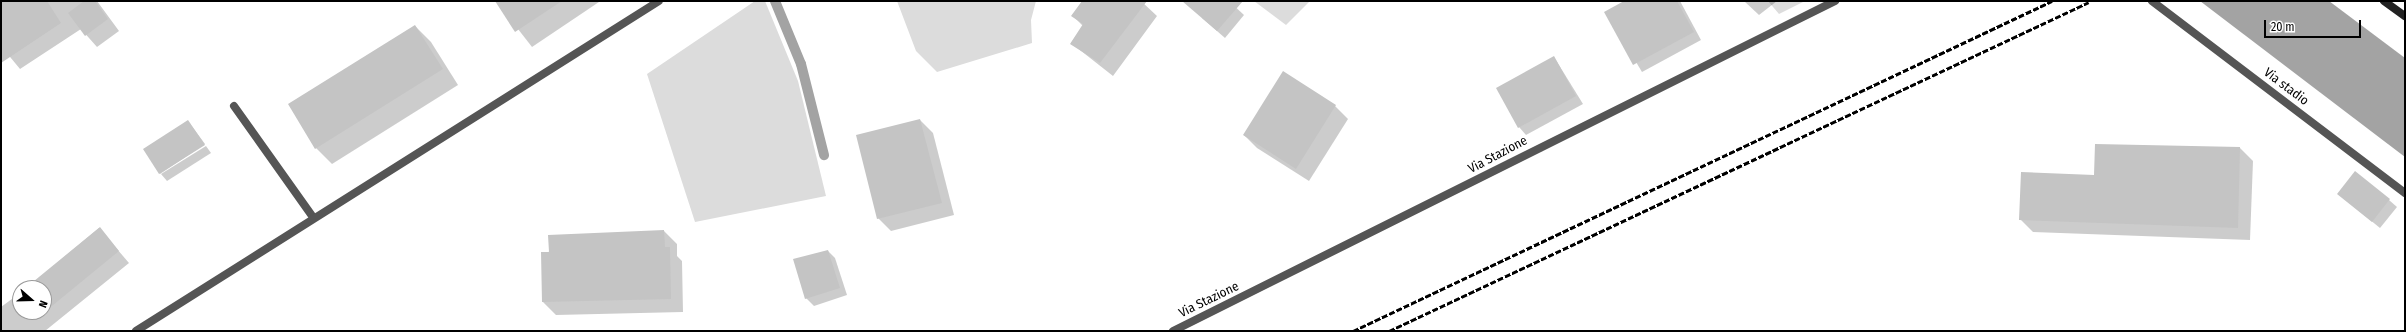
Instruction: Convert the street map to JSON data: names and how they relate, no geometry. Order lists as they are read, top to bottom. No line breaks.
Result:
{"streets":{"street":["Via stadio","Via Stazione"]},"scale_bar":"20 m","north":"right"}
